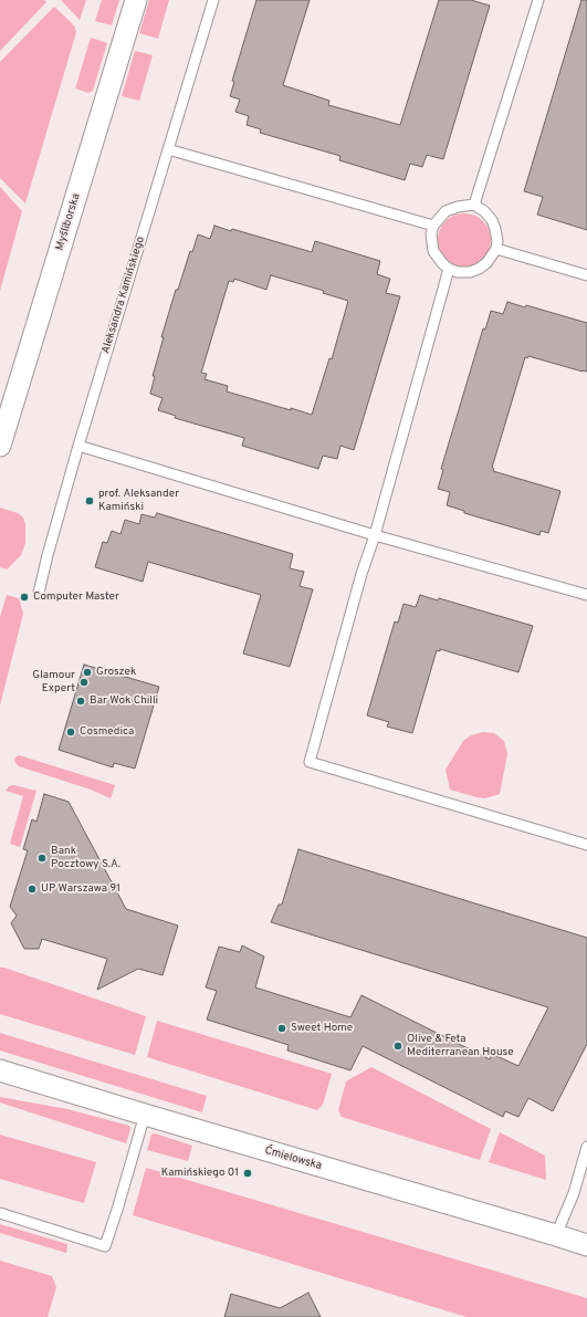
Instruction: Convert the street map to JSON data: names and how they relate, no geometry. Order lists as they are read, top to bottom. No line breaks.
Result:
{"streets":{"street":["Myśliborska","Ćmielowska"],"lane":["Aleksandra Kamińskiego"]},"places":["prof. Aleksander Kamiński","Computer Master","Groszek","Glamour Expert","Bar Wok Chilli","Cosmedica","Bank Pocztowy S.A.","UP Warszawa 91","Sweet Home","Olive & Feta Mediterranean House","Kamińskiego 01"]}
